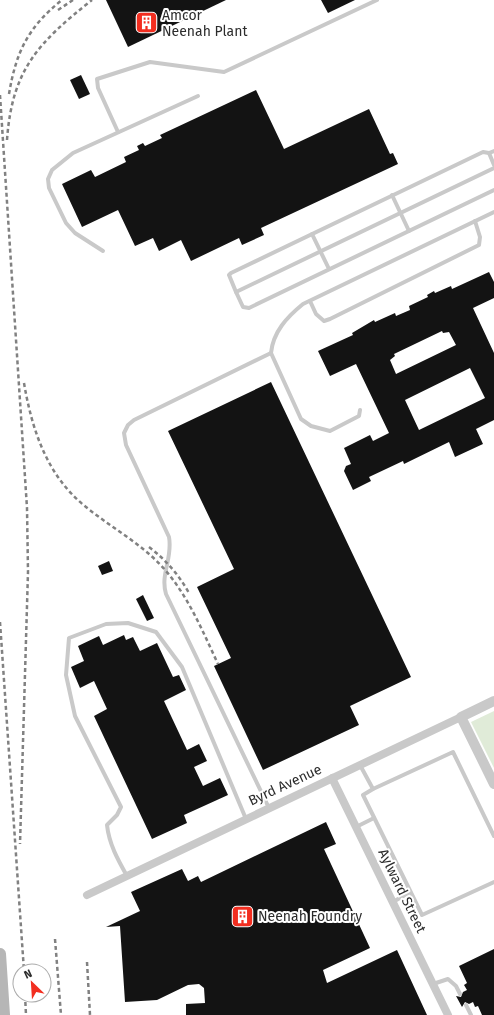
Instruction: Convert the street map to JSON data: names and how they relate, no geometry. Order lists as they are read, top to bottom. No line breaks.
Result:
{"streets":{"street":["Byrd Avenue","Aylward Street"]},"crossings":[["Byrd Avenue","Aylward Street"]],"places":{"building":["Amcor Neenah Plant","Neenah Foundry"]},"north":"top left"}
